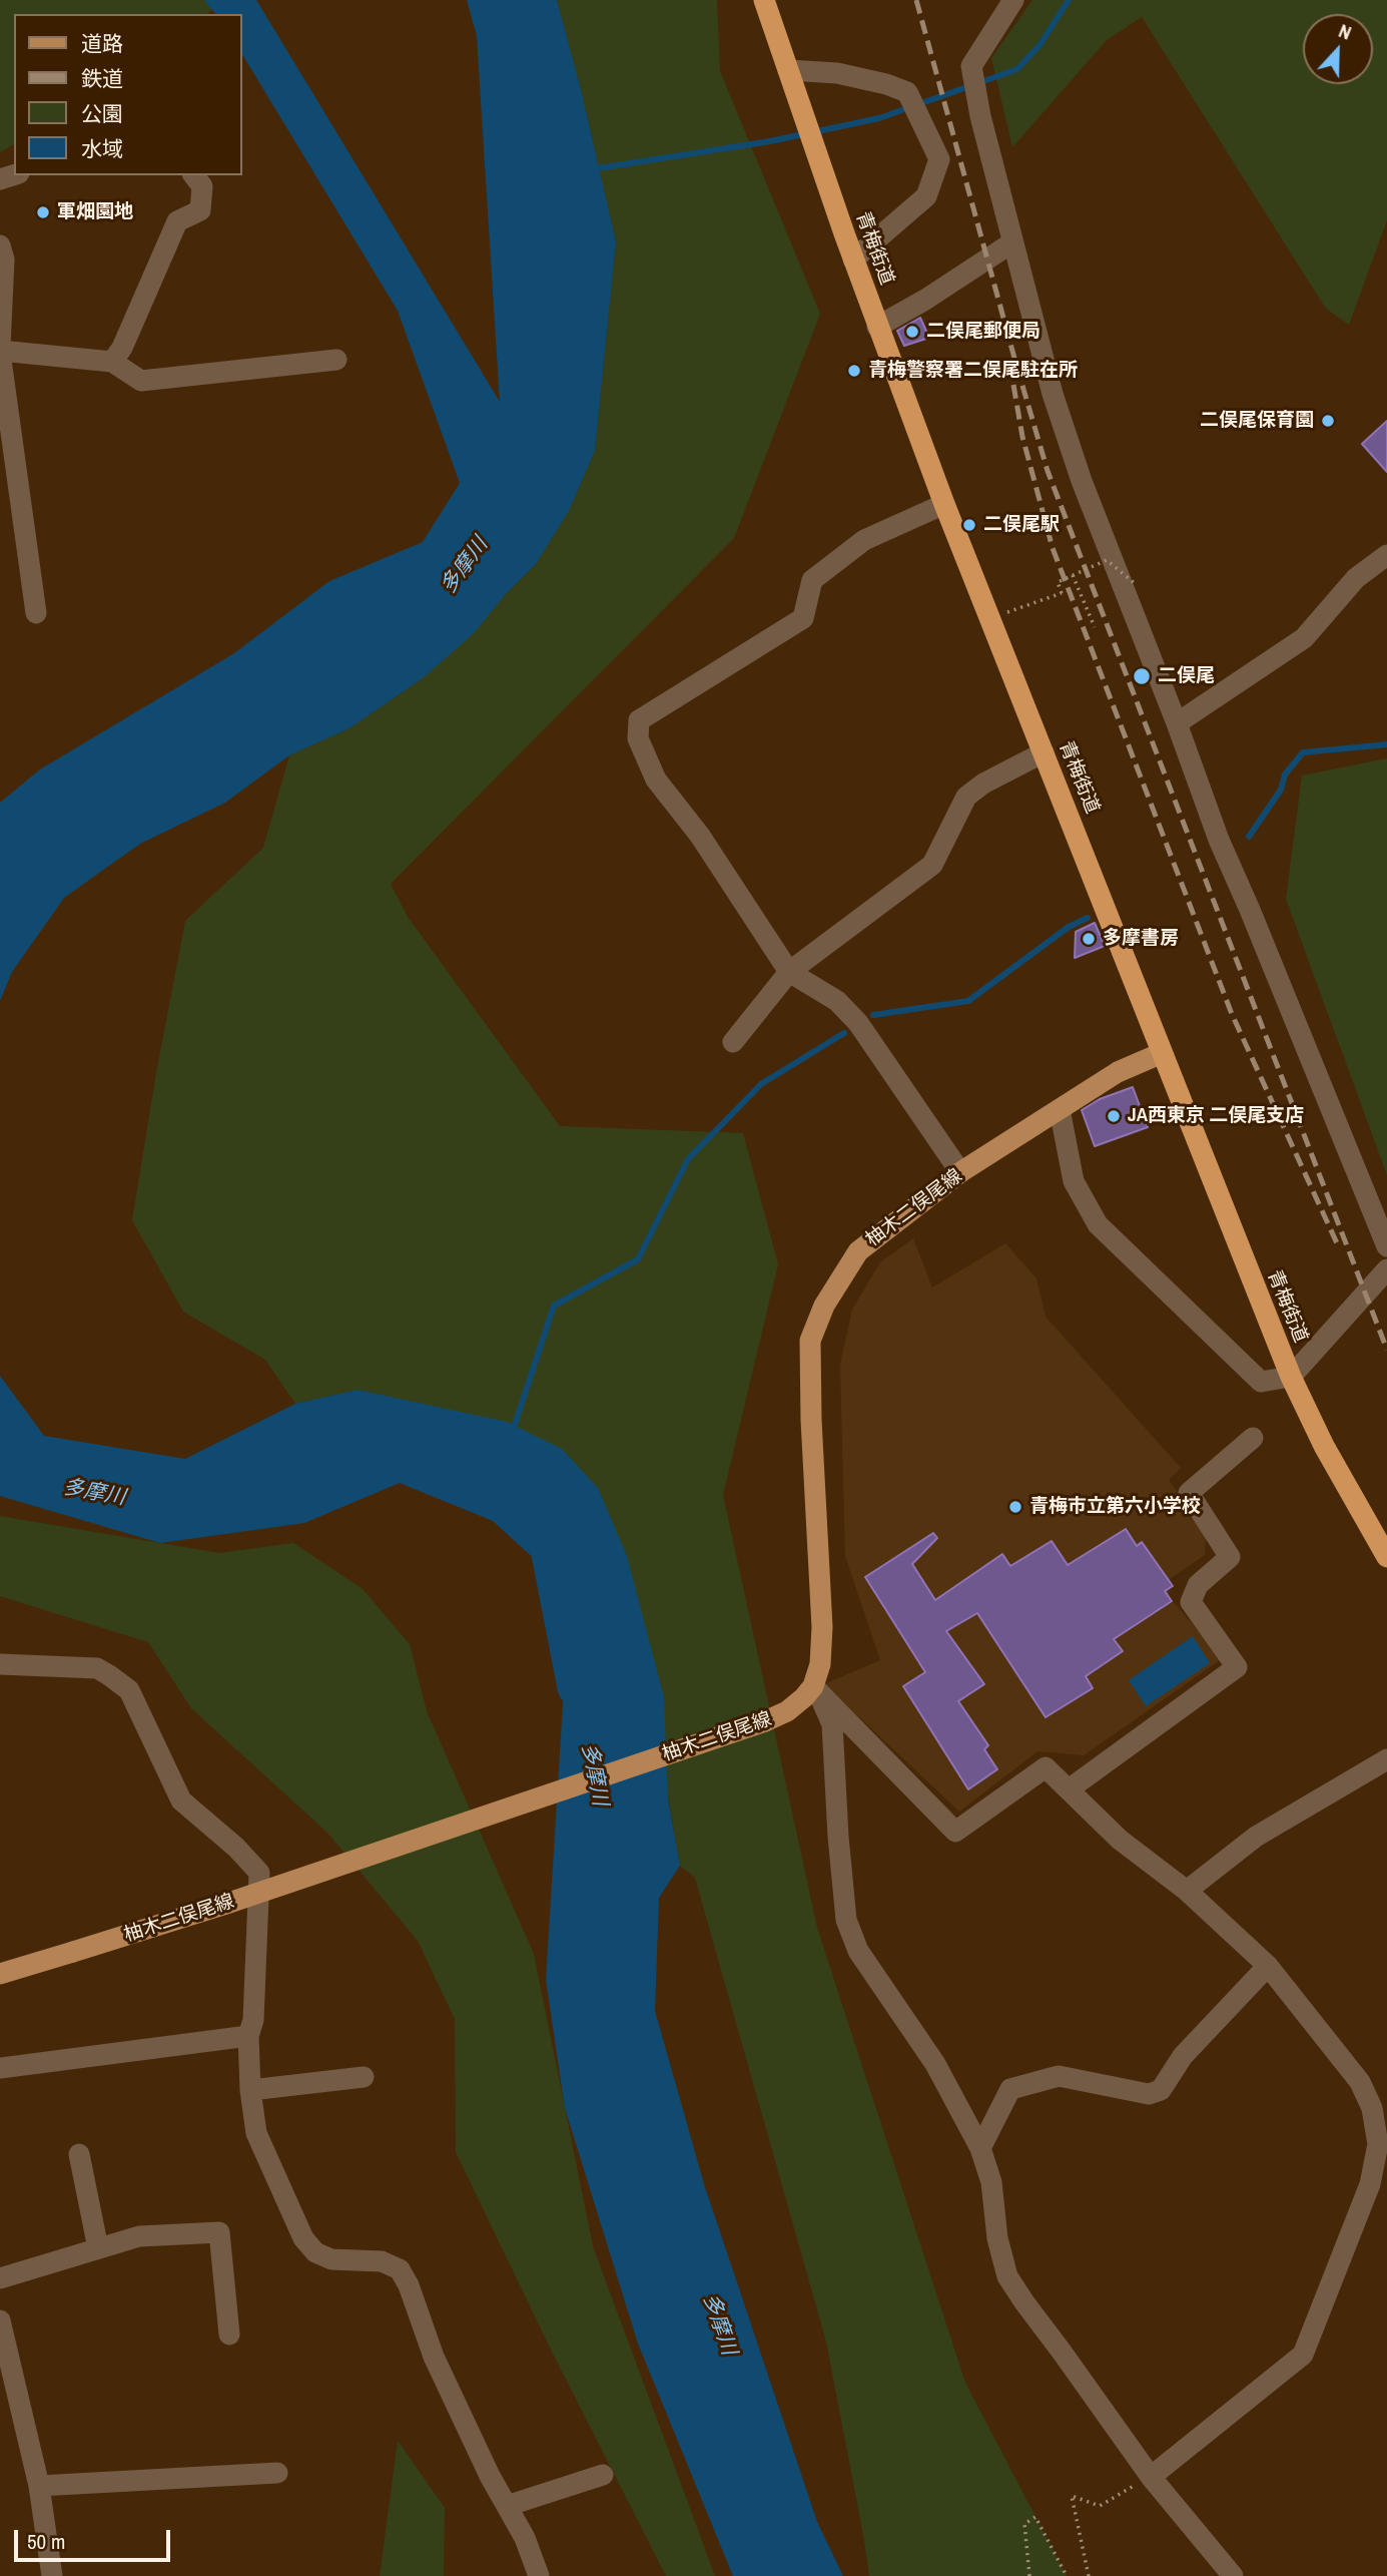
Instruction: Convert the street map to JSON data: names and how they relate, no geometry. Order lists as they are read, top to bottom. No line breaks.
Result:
{"streets":{"highway":["青梅街道"],"main road":["柚木二俣尾線"]},"crossings":[["青梅街道","柚木二俣尾線"]],"water":["多摩川"],"places":["軍畑園地","二俣尾郵便局","青梅警察署二俣尾駐在所","二俣尾保育園","二俣尾駅","二俣尾","多摩書房","JA西東京 二俣尾支店","青梅市立第六小学校"],"legend":["道路","鉄道","公園","水域"],"scale_bar":"50 m","north":"top"}
